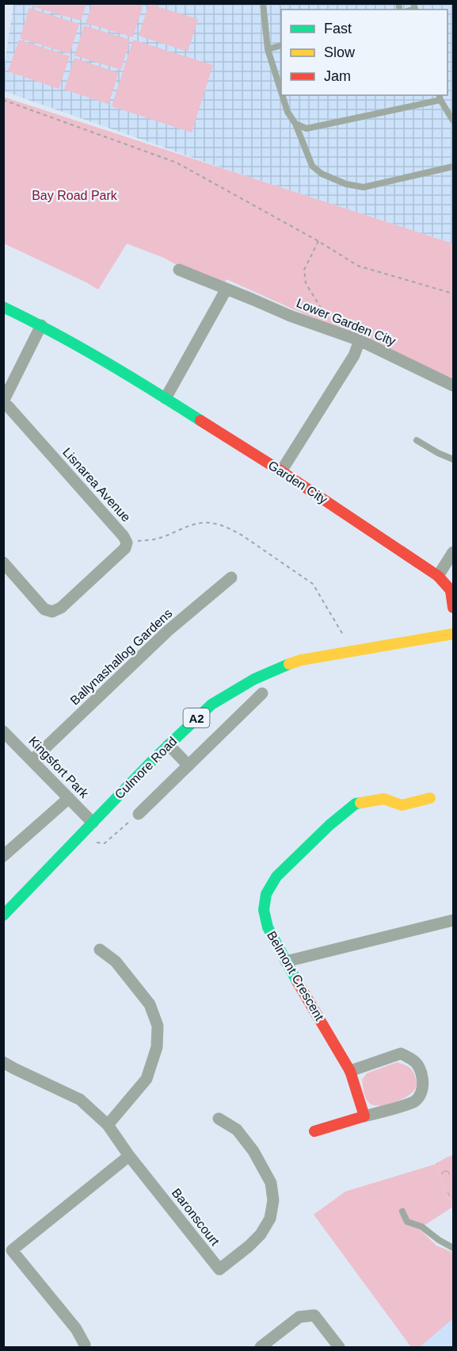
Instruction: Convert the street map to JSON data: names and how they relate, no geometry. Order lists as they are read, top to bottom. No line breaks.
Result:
{"streets":{"main road":["Garden City","A2","Culmore Road","Belmont Crescent"],"street":["Lower Garden City","Lisnarea Avenue","Ballynashallog Gardens","Kingsfort Park","Baronscourt"]},"crossings":[["Garden City","Lisnarea Avenue"],["Ballynashallog Gardens","Kingsfort Park"],["Kingsfort Park","Culmore Road"]],"parks":["Bay Road Park"],"legend":["Fast","Slow","Jam"]}
